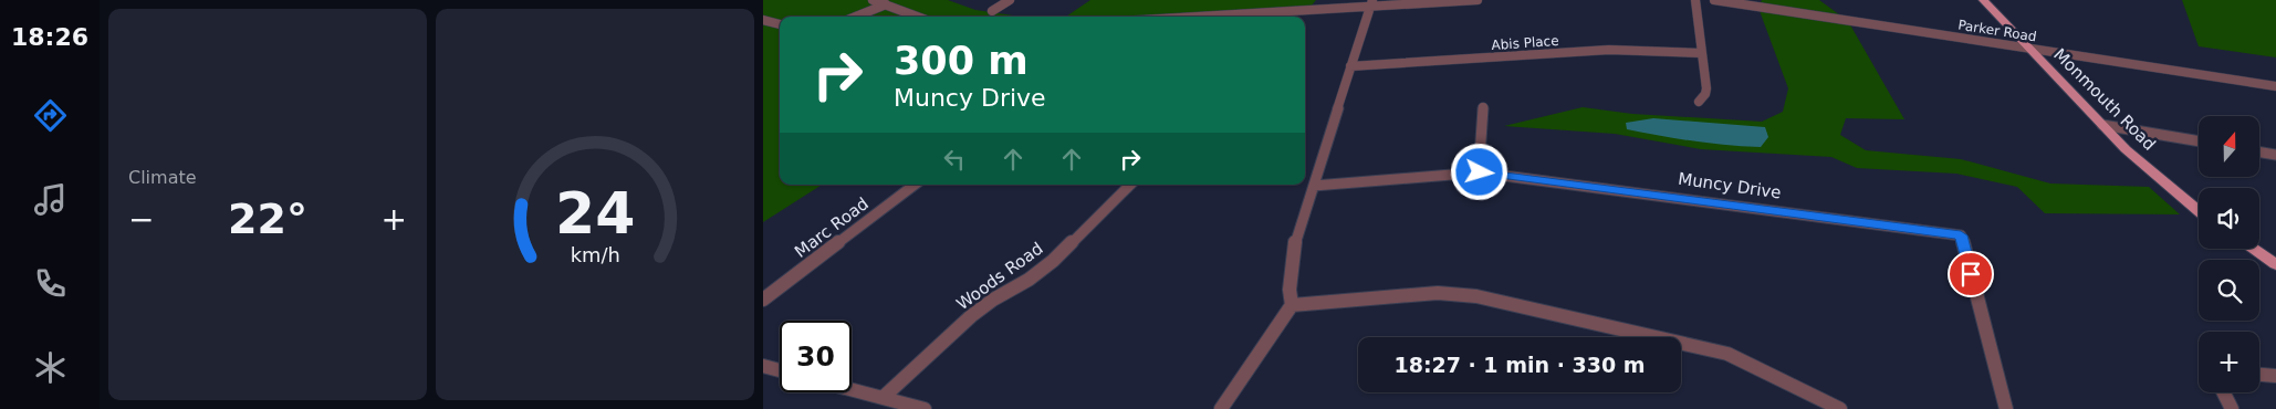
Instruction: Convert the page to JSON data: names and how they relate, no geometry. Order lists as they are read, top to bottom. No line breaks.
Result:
{"streets":{"main road":["Monmouth Road"],"street":["Parker Road","Abis Place","Muncy Drive","Marc Road","Woods Road"]},"crossings":[["Parker Road","Monmouth Road"]],"north":"top","page":{"tabs":"18:26","tile":"Climate","turn":["300 m","Muncy Drive"],"map_buttons":"+","heat":["−","22°","+"],"limit":"30","trip":"18:27 · 1 min · 330 m","gauge":["24","km/h"]}}
